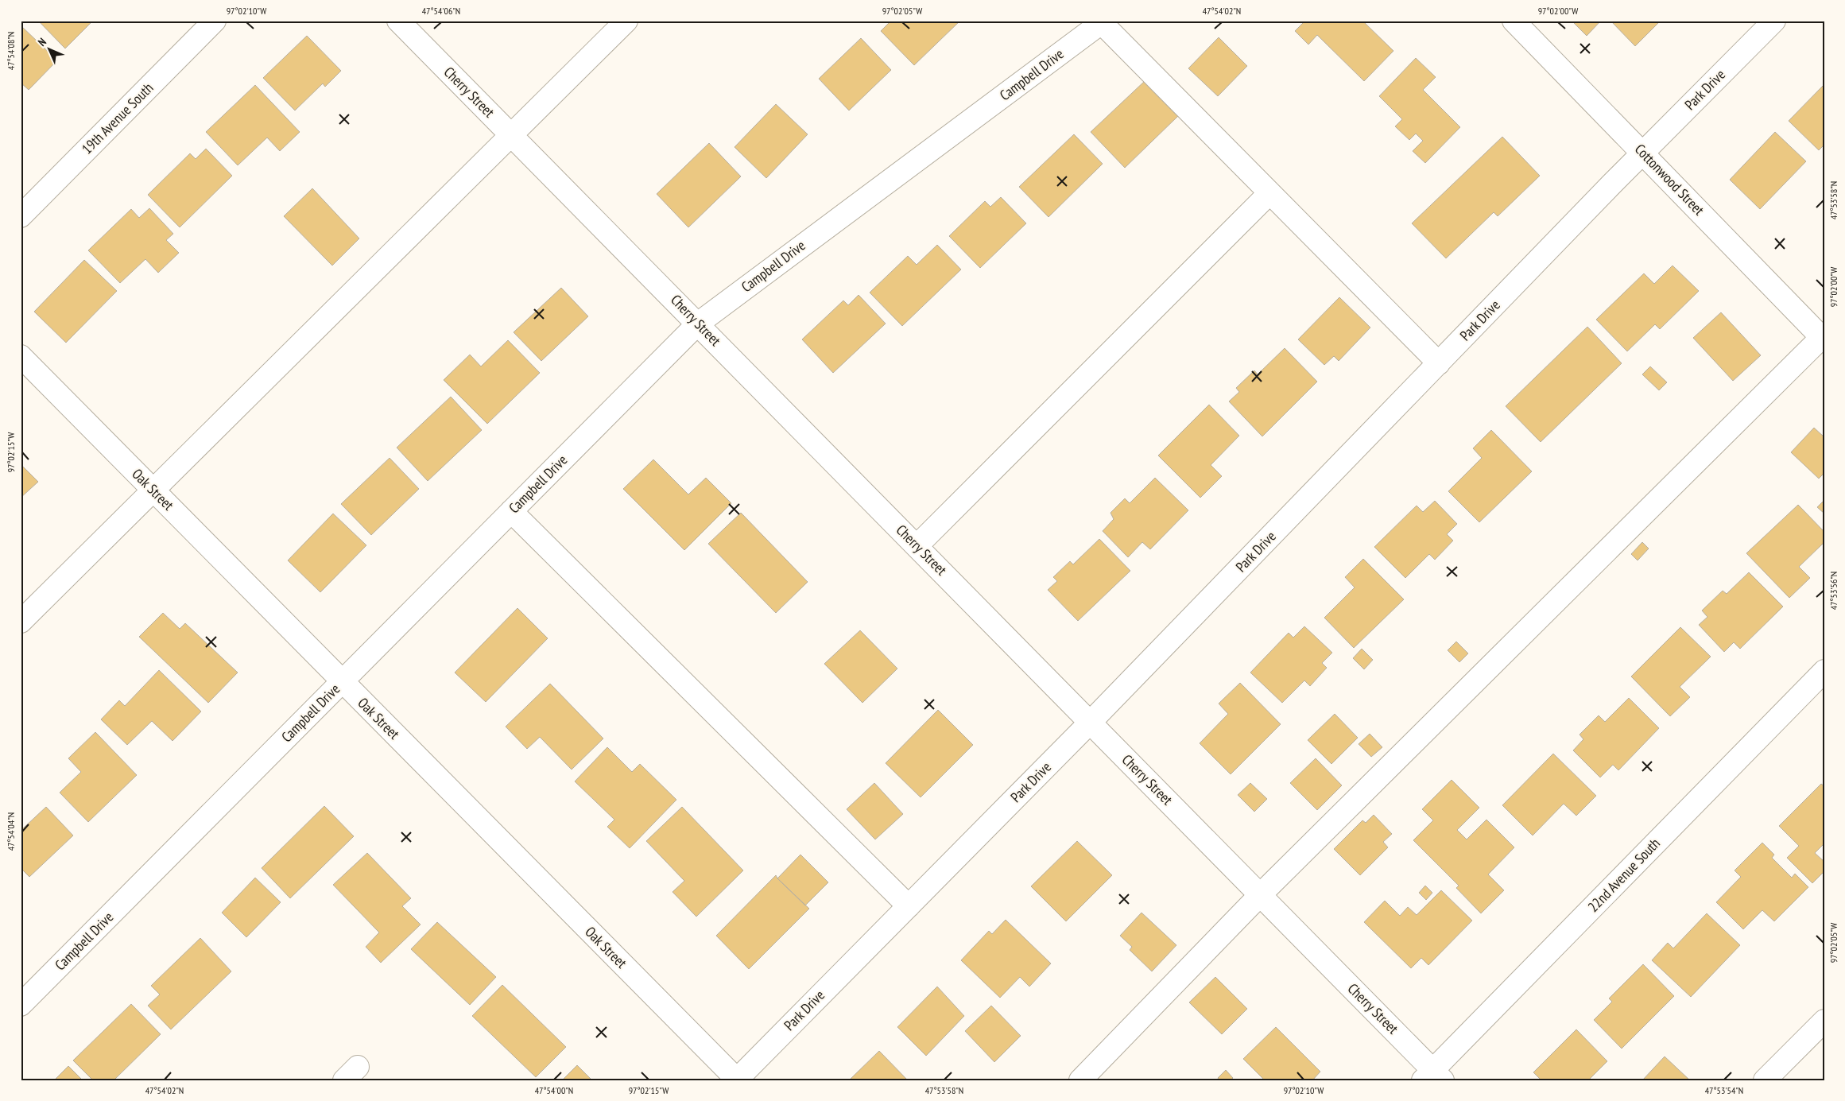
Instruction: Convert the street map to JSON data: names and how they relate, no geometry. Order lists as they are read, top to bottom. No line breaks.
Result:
{"streets":{"street":["Campbell Drive","Park Drive","Cherry Street","19th Avenue South","Cottonwood Street","Oak Street","22nd Avenue South"]},"crossings":[["Campbell Drive","Cherry Street"],["Campbell Drive","Oak Street"],["Park Drive","Cherry Street"],["Park Drive","Cottonwood Street"],["Park Drive","Oak Street"],["Cherry Street","22nd Avenue South"]],"north":"top left","coordinates":["97°02'10\"W","47°54'06\"N","97°02'05\"W","47°54'02\"N","97°02'00\"W","47°54'08\"N","47°53'58\"N","97°02'15\"W","47°53'56\"N","47°54'04\"N","47°54'00\"N","47°53'54\"N"]}
